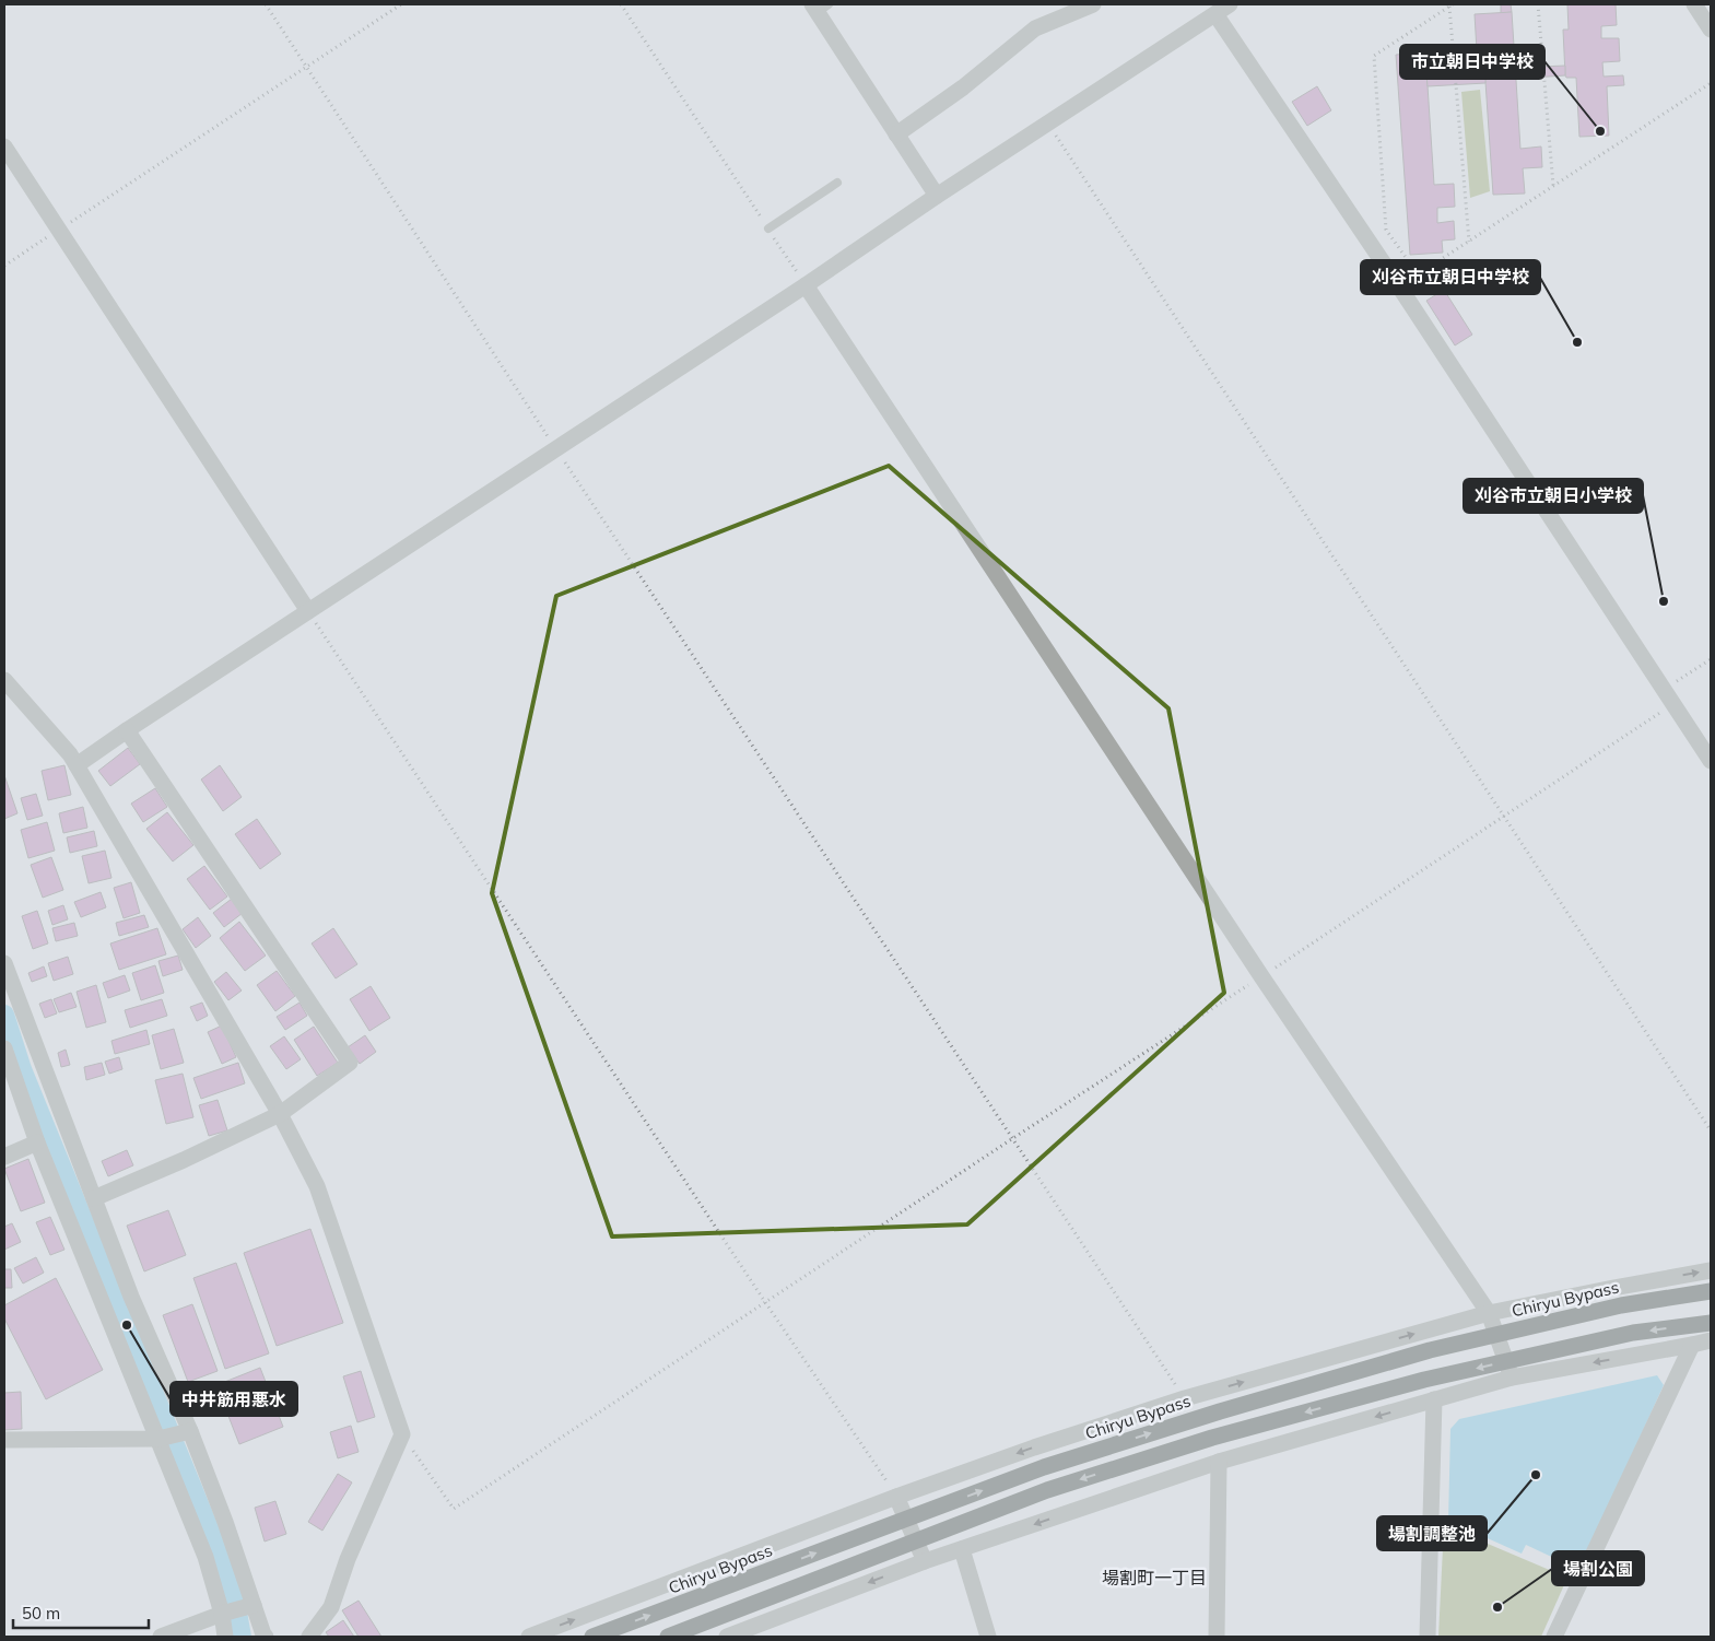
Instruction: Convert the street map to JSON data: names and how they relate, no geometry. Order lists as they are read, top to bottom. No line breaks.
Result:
{"streets":{"highway":["Chiryu Bypass"]},"districts":["場割町一丁目"],"places":["市立朝日中学校","刈谷市立朝日中学校","刈谷市立朝日小学校","中井筋用悪水","場割調整池","場割公園"],"scale_bar":"50 m"}
